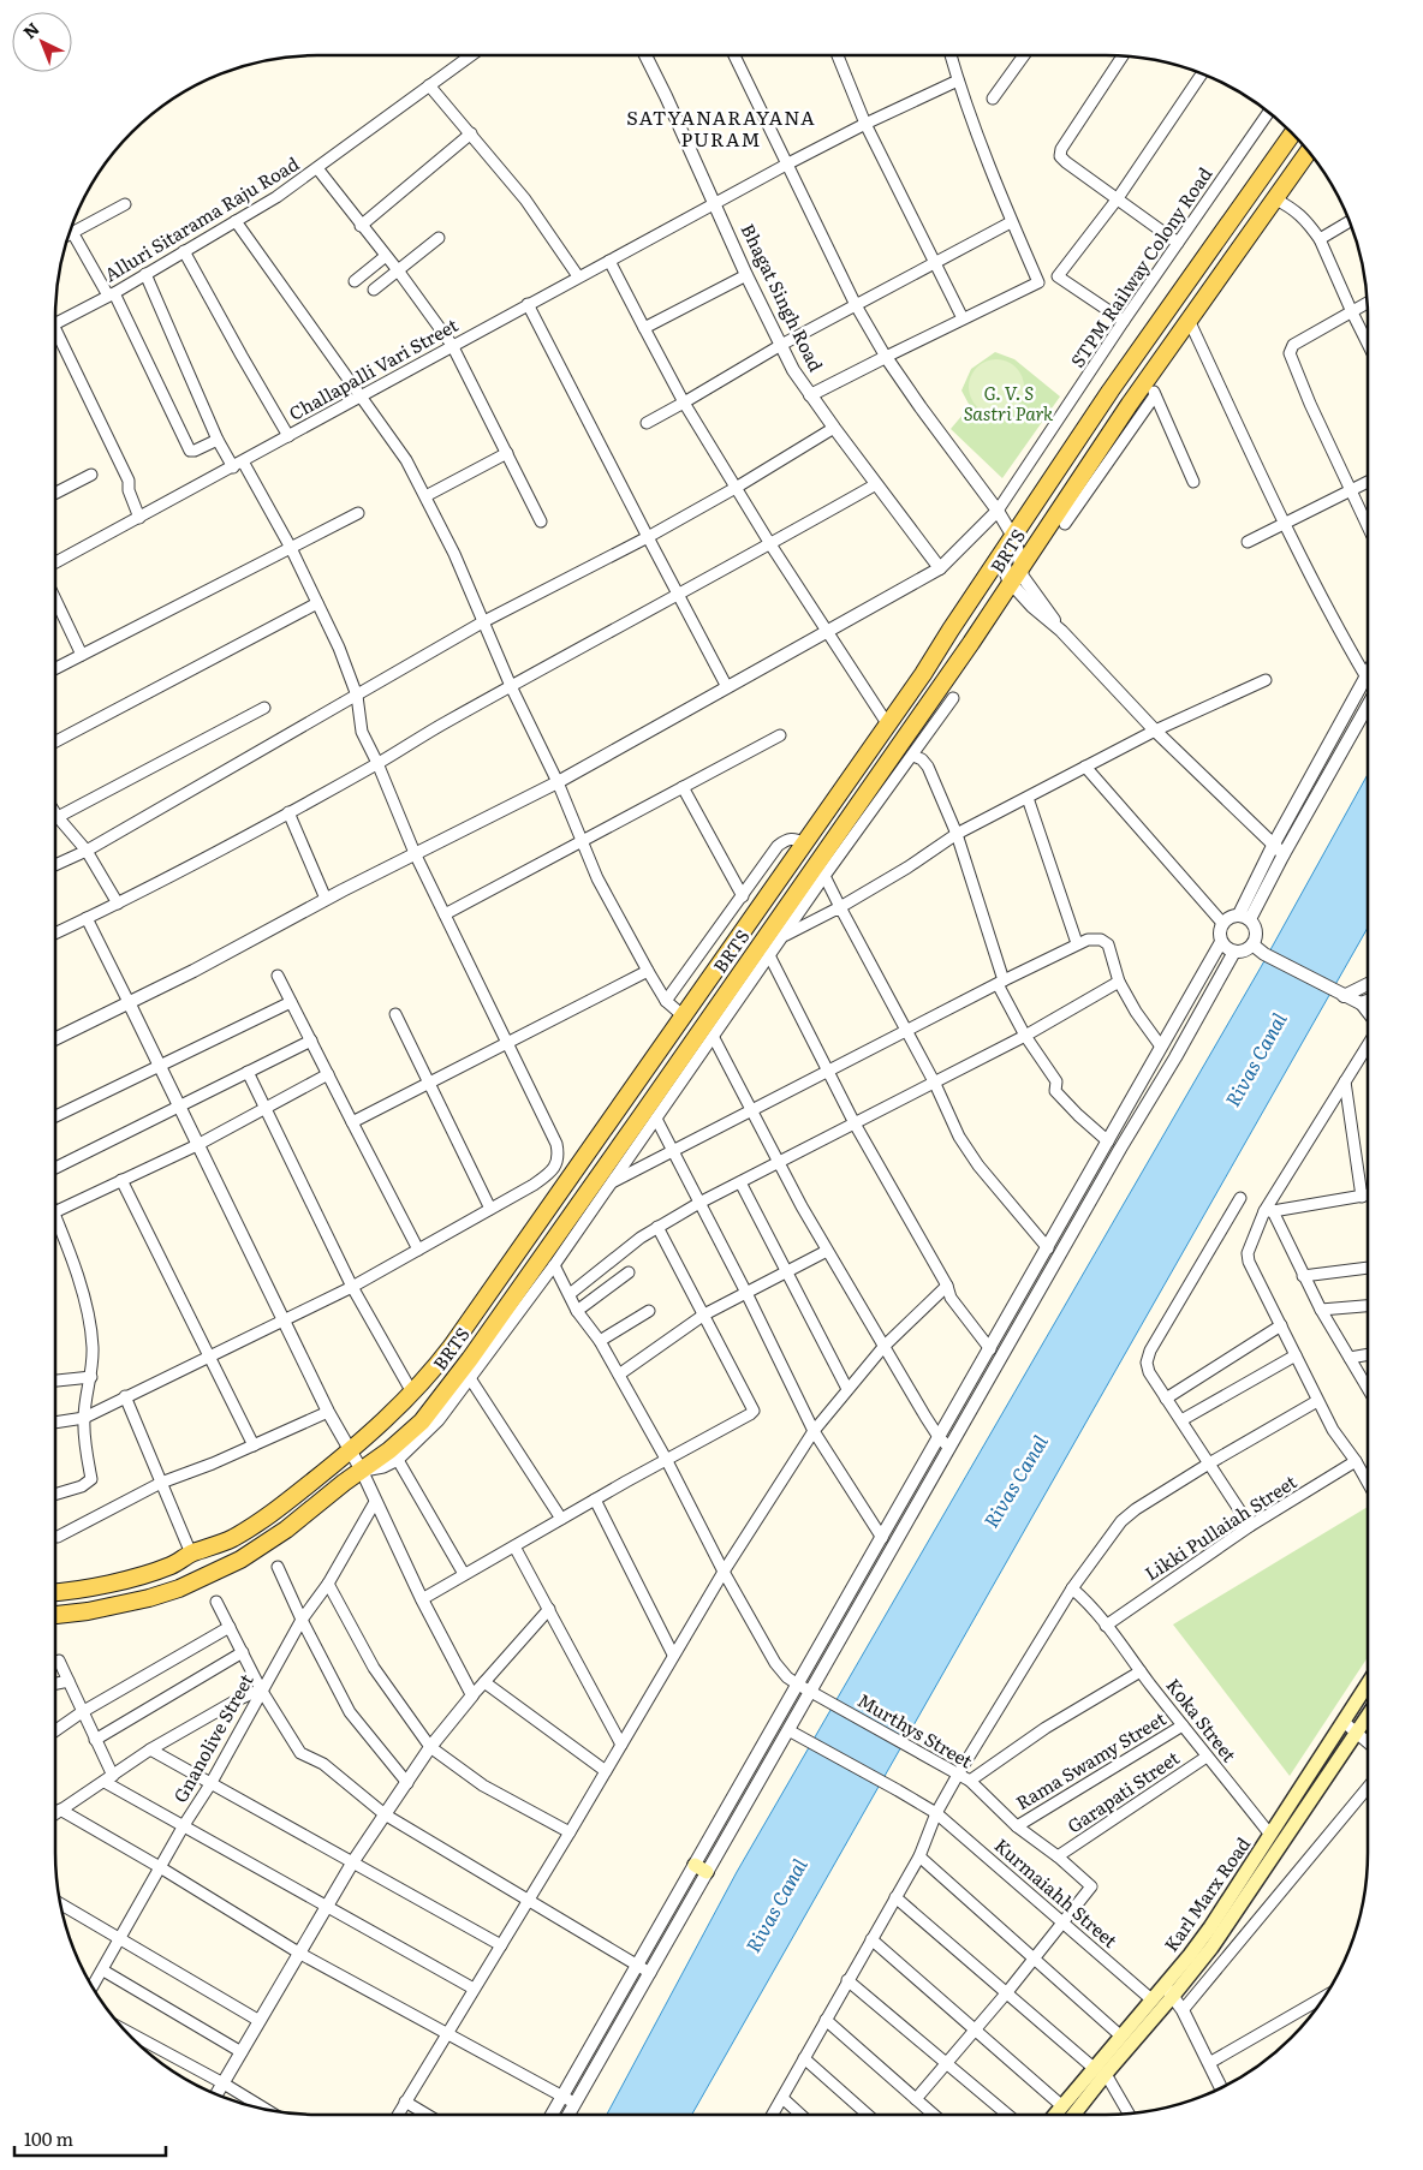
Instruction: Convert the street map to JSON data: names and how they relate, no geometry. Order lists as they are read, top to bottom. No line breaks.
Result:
{"streets":{"main road":["BRTS","Karl Marx Road"],"street":["Alluri Sitarama Raju Road","STPM Railway Colony Road","Bhagat Singh Road","Challapalli Vari Street","Likki Pullaiah Street","Koka Street","Murthys Street","Gnanolive Street","Rama Swamy Street","Garapati Street","Kurmaiahh Street"]},"crossings":[["Bhagat Singh Road","Challapalli Vari Street"],["Likki Pullaiah Street","Koka Street"],["Koka Street","Rama Swamy Street"],["Koka Street","Garapati Street"],["Koka Street","Karl Marx Road"],["Murthys Street","Rama Swamy Street"],["Murthys Street","Garapati Street"],["Murthys Street","Kurmaiahh Street"],["Kurmaiahh Street","Karl Marx Road"]],"districts":["SATYANARAYANA PURAM"],"water":["Rivas Canal"],"parks":["G. V. S Sastri Park"],"scale_bar":"100 m","north":"top left"}
